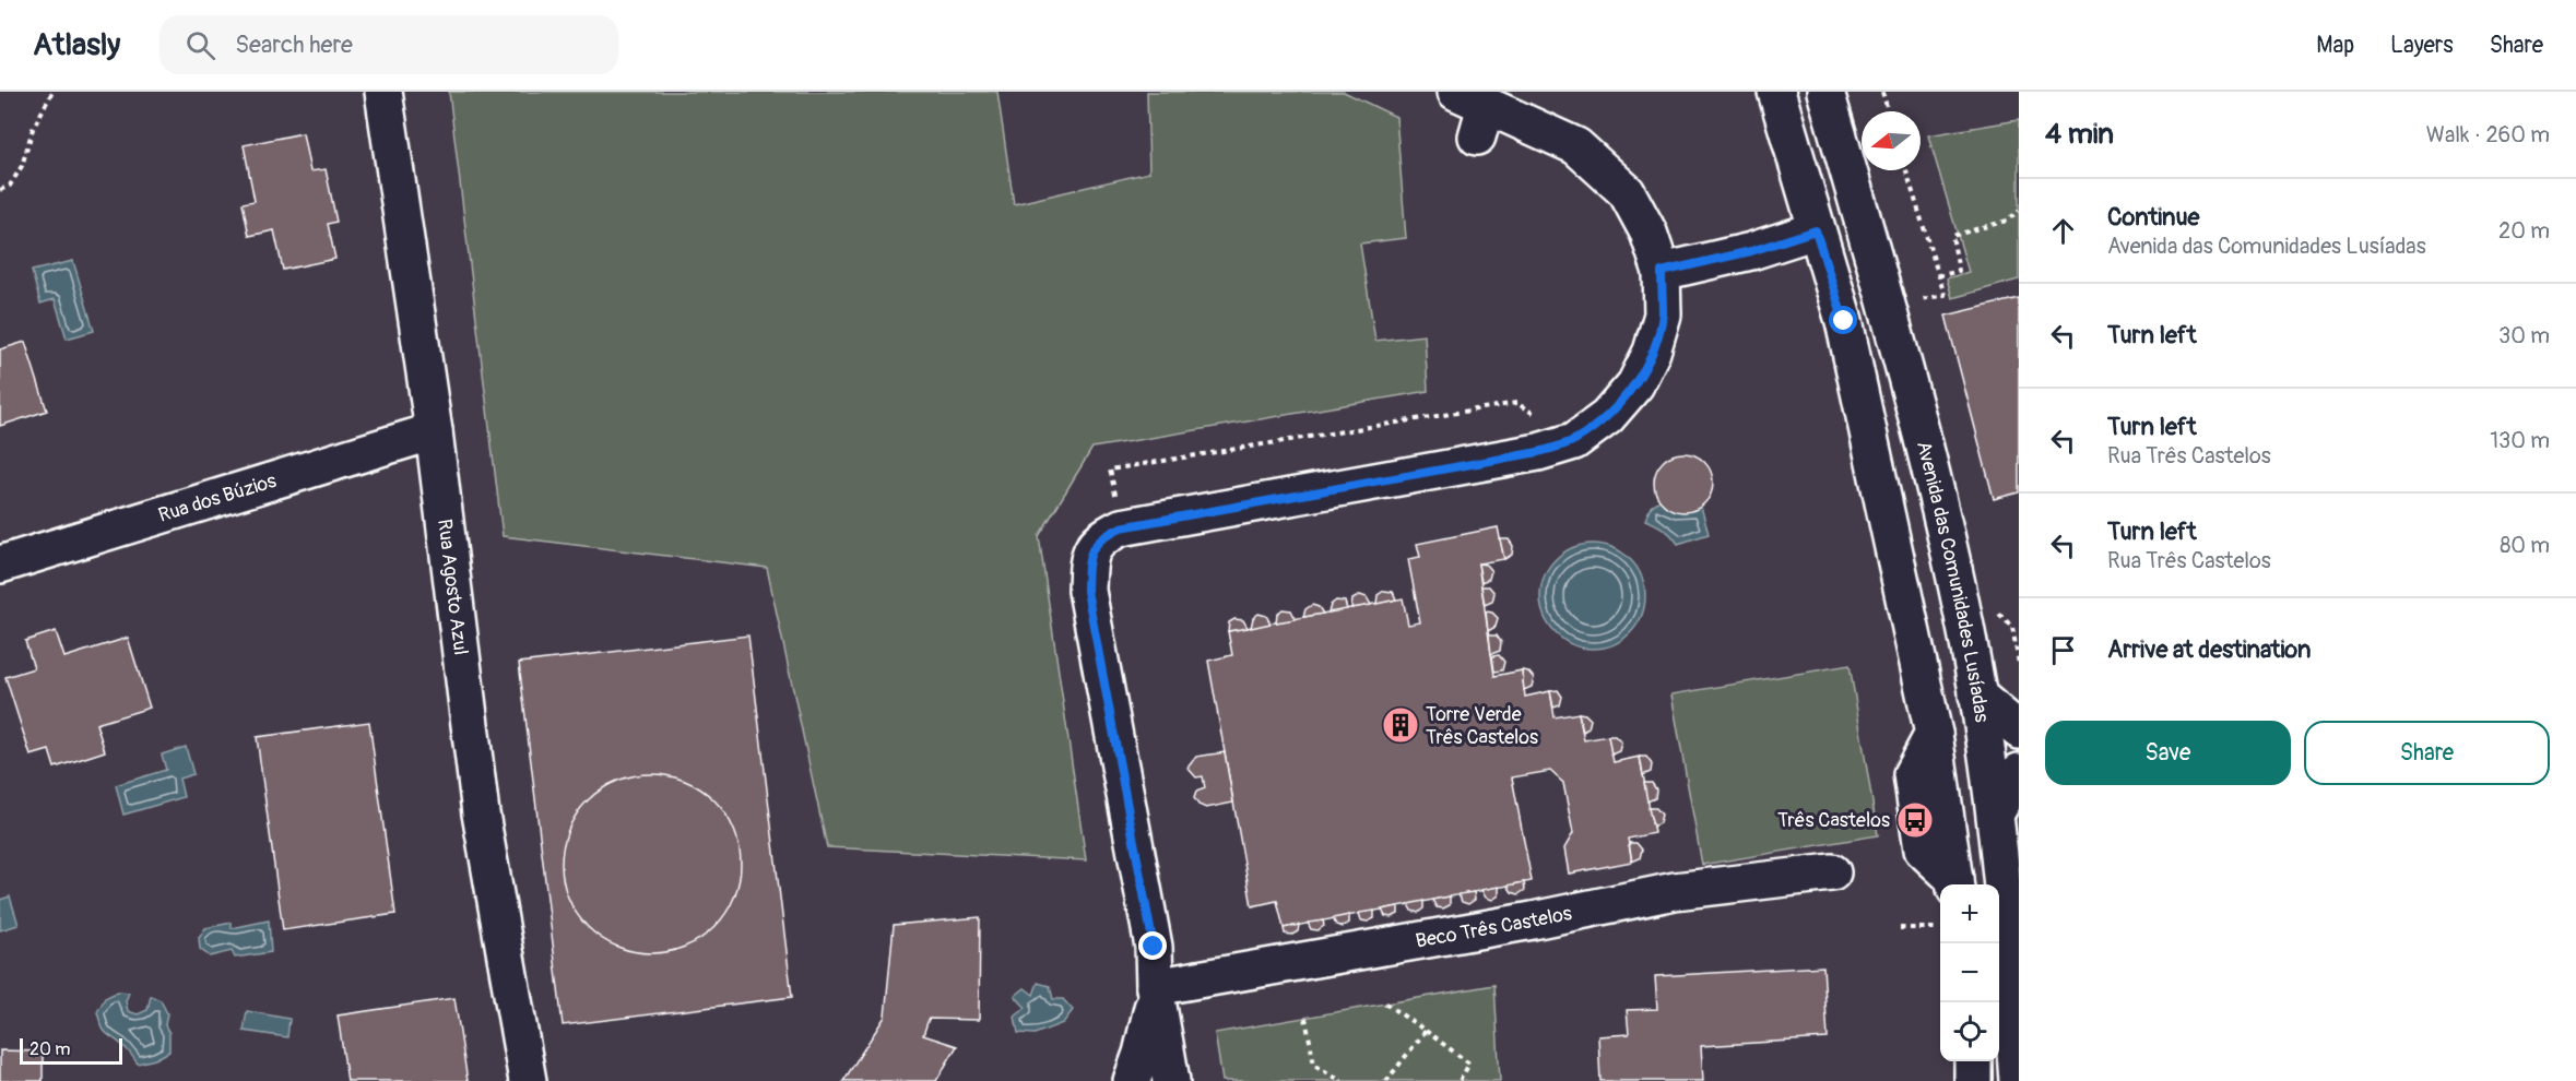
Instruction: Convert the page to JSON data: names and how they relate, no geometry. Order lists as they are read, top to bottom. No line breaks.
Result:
{"streets":{"street":["Rua dos Búzios","Avenida das Comunidades Lusíadas","Rua Agosto Azul","Beco Três Castelos"]},"crossings":[["Rua dos Búzios","Rua Agosto Azul"]],"places":{"building":["Torre Verde Três Castelos"],"bus stop":["Três Castelos"]},"scale_bar":"20 m","north":"left","page":{"header":"Atlasly","search":"Search here","nav":["Map","Layers","Share"],"heading":["4 min","Walk · 260 m"],"list":[["Continue","Avenida das Comunidades Lusíadas","20 m"],["Turn left","30 m"],["Turn left","Rua Três Castelos","130 m"],["Turn left","Rua Três Castelos","80 m"],"Arrive at destination"],"buttons":["Save","Share"],"map_buttons":["+","−"],"scale":"20 m"}}
